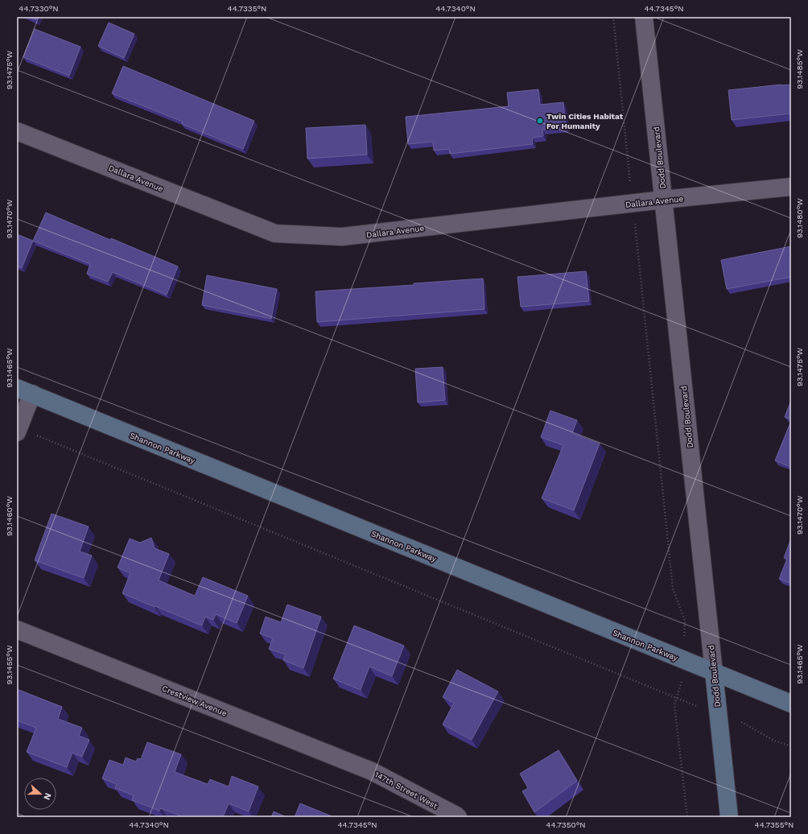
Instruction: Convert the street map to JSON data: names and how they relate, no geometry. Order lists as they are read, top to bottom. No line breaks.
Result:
{"streets":{"street":["Dodd Boulevard","Dallara Avenue","Shannon Parkway","Crestview Avenue","147th Street West"]},"crossings":[["Dodd Boulevard","Dallara Avenue"],["Dodd Boulevard","Shannon Parkway"],["Crestview Avenue","147th Street West"]],"places":["Twin Cities Habitat For Humanity"],"north":"right","coordinates":["44.7330°N","44.7335°N","44.7340°N","44.7345°N","93.1485°W","93.1475°W","93.1480°W","93.1470°W","93.1465°W","93.1460°W","93.1455°W","44.7350°N","44.7355°N"]}
